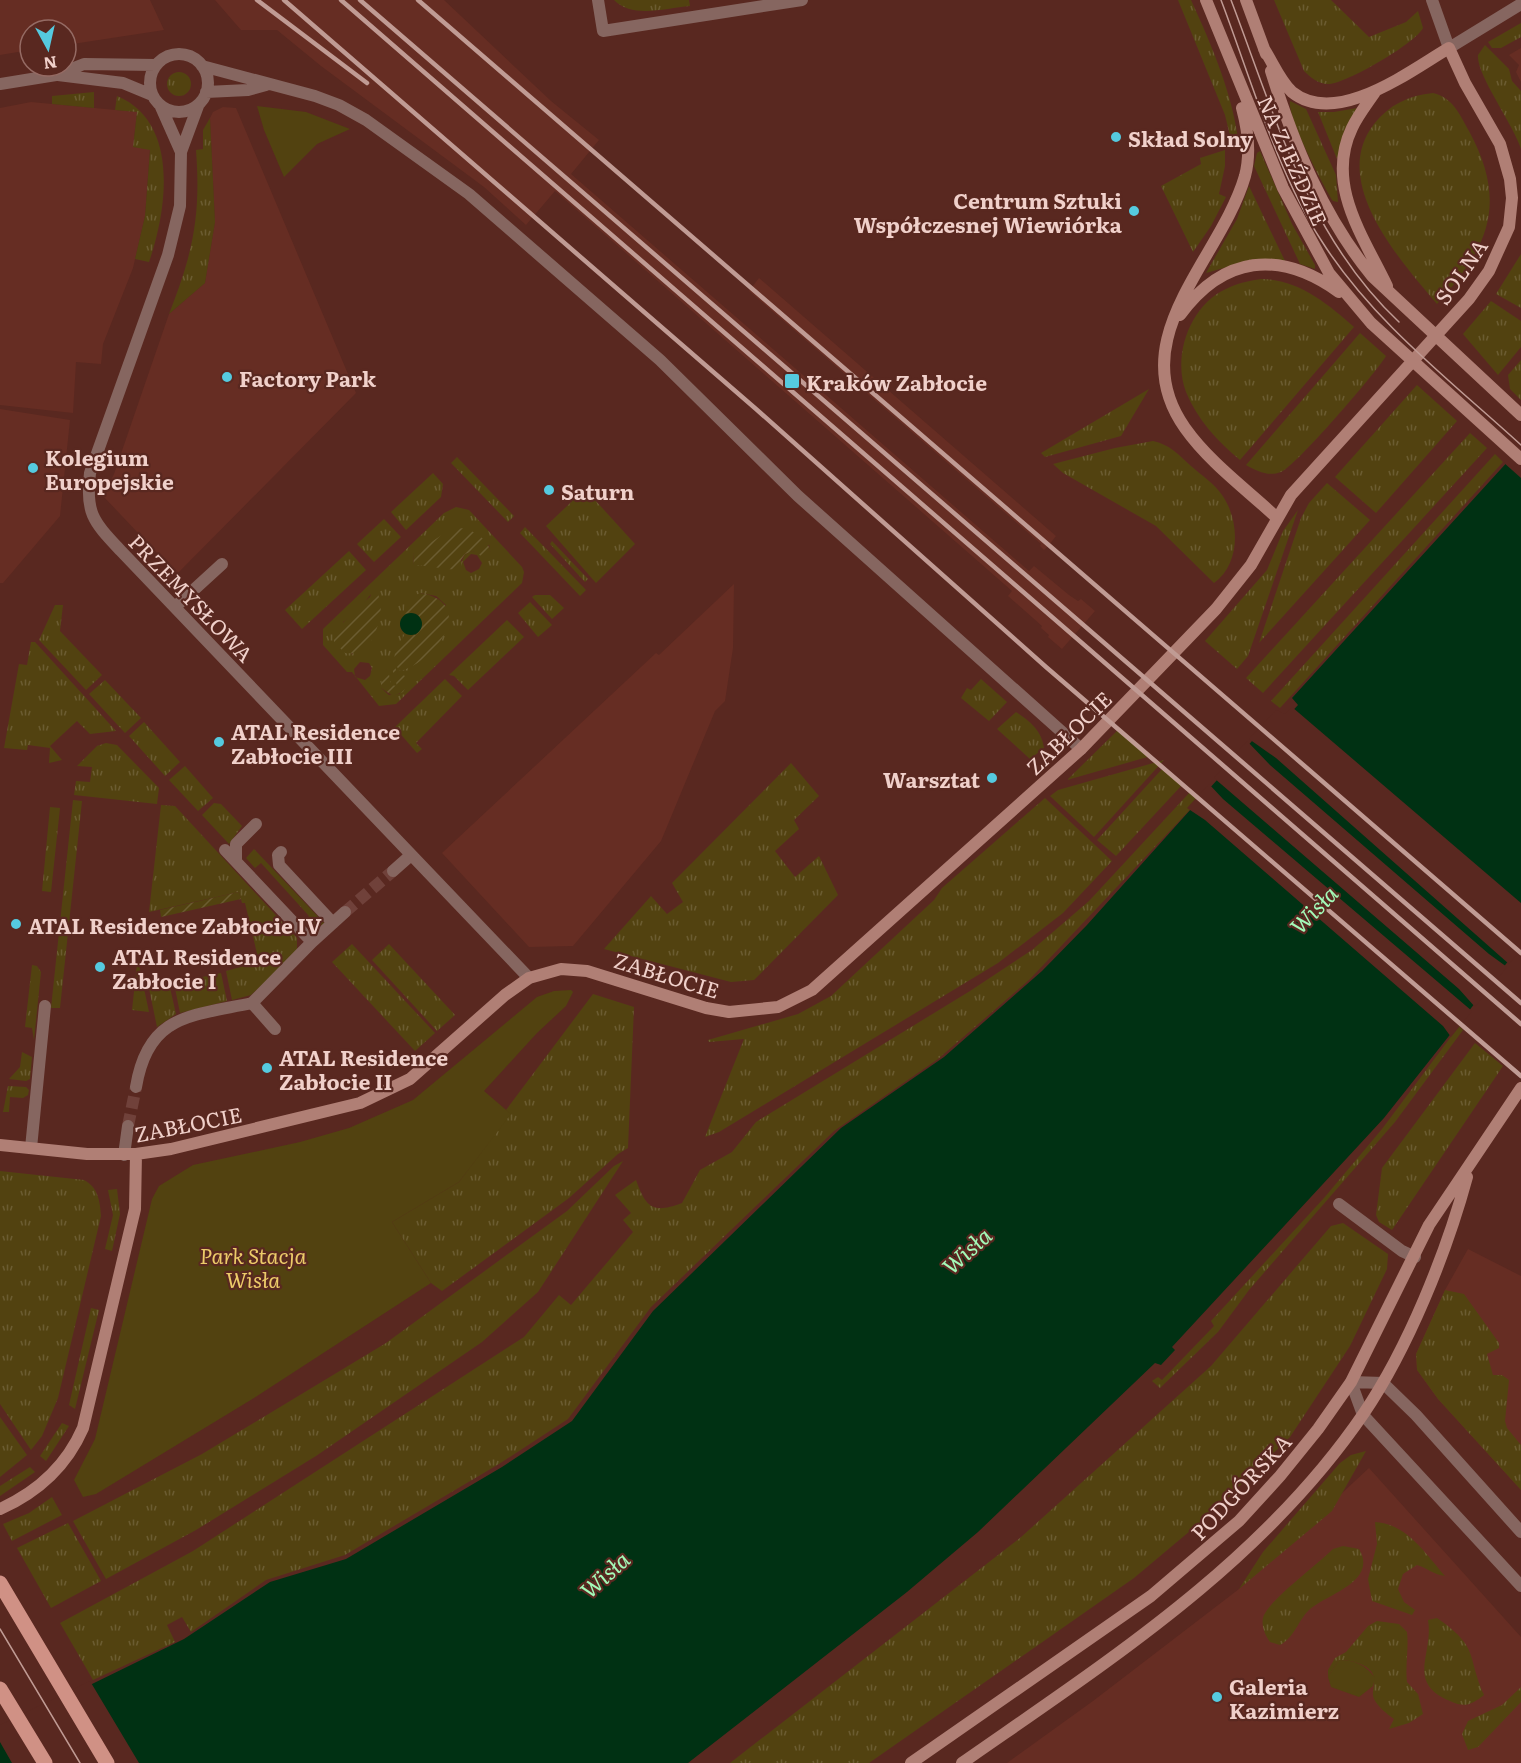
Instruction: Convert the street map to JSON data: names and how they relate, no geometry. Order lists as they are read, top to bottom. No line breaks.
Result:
{"streets":{"street":["NA ZJEŹDZIE","SOLNA","PRZEMYSŁOWA","ZABŁOCIE","PODGÓRSKA"]},"crossings":[["SOLNA","ZABŁOCIE"],["PRZEMYSŁOWA","ZABŁOCIE"]],"water":["Wisła"],"parks":["Park Stacja Wisła"],"places":{"other":["Skład Solny","Centrum Sztuki Współczesnej Wiewiórka","Factory Park","Kolegium Europejskie","Saturn","ATAL Residence Zabłocie III","Warsztat","ATAL Residence Zabłocie IV","ATAL Residence Zabłocie I","ATAL Residence Zabłocie II","Galeria Kazimierz"],"transit":["Kraków Zabłocie"]},"north":"bottom"}
